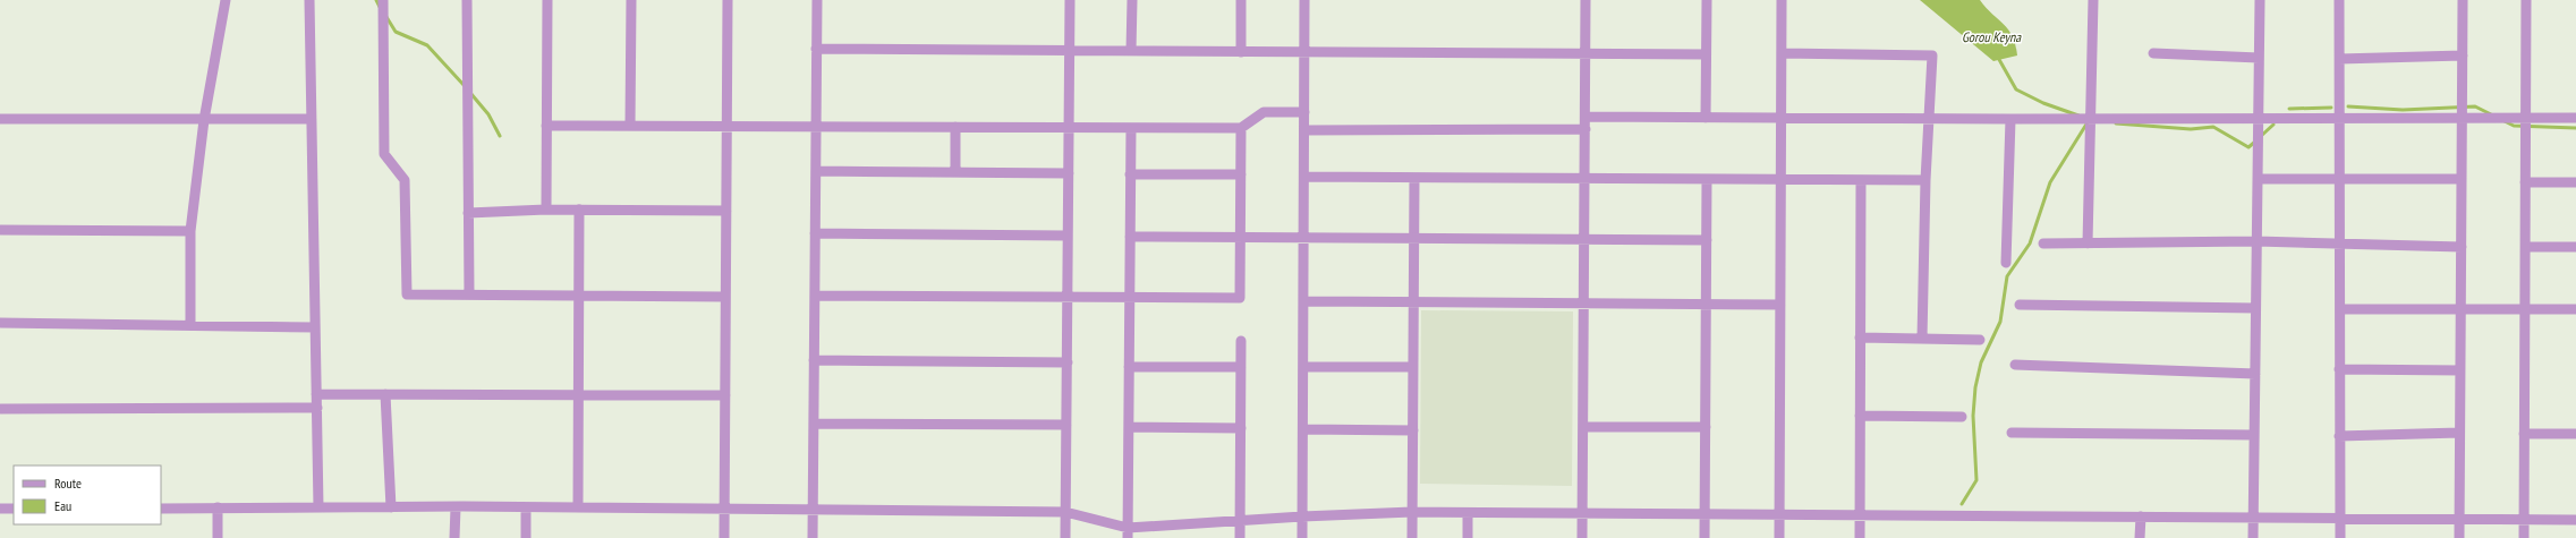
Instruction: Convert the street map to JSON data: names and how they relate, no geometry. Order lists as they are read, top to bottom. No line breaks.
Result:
{"water":["Gorou Keyna"],"legend":["Route","Eau"]}
